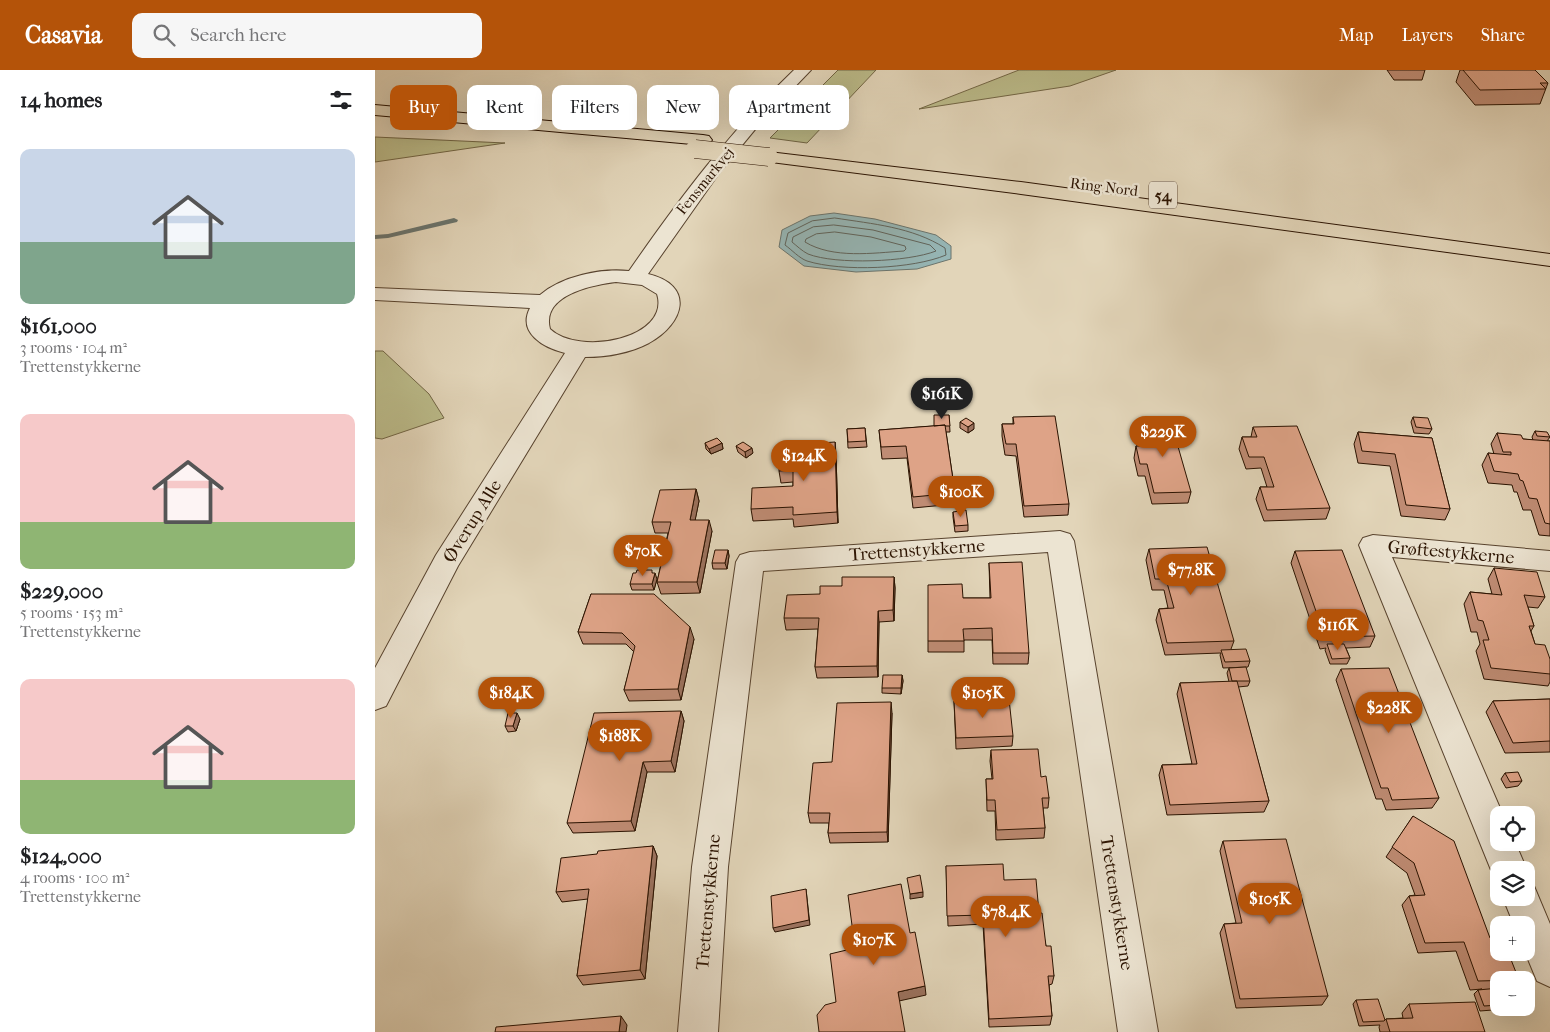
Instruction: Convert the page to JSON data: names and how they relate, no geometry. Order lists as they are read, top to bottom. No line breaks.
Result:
{"streets":{"highway":["Ring Nord","54"],"street":["Fensmarkvej","Øverup Alle","Trettenstykkerne","Grøftestykkerne"]},"crossings":[["Ring Nord","54"]],"page":{"header":"Casavia","search":"Search here","nav":["Map","Layers","Share"],"heading":"14 homes","chip":["Buy","Rent","Filters","New","Apartment"],"list":[{"name":"$161,000","note":"3 rooms · 104 m² · Trettenstykkerne"},{"name":"$229,000","note":"5 rooms · 153 m² · Trettenstykkerne"},{"name":"$124,000","note":"4 rooms · 100 m² · Trettenstykkerne"}],"price":["$161K","$229K","$124K","$100K","$70K","$77.8K","$116K","$184K","$105K","$228K","$188K","$105K","$78.4K","$107K"],"map_buttons":["+","−"]}}
